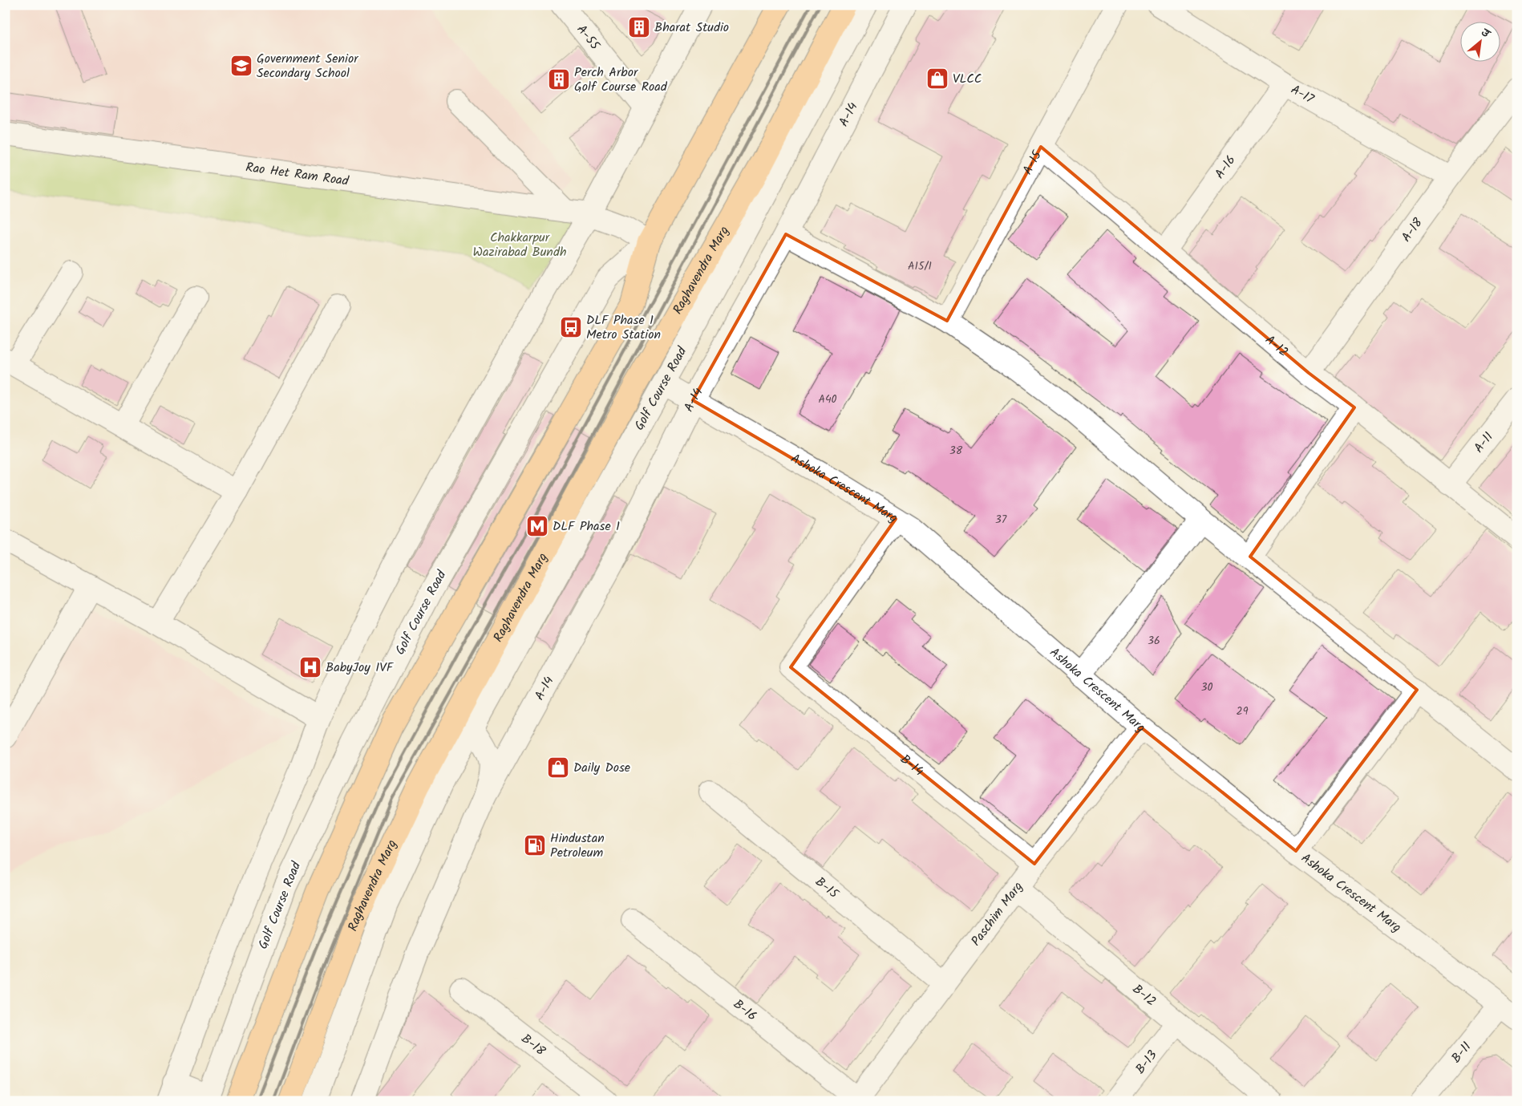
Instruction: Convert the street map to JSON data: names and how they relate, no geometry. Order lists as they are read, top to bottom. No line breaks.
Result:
{"streets":{"main road":["Raghavendra Marg"],"street":["A-55","A-17","A-14","A-15","A-16","Rao Het Ram Road","A-18","A-12","Golf Course Road","A-11","Ashoka Crescent Marg","B-14","B-15","Paschim Marg","B-12","B-16","B-18","B-11","B-13"]},"crossings":[["A-17","A-16"],["A-17","A-18"],["A-14","Ashoka Crescent Marg"],["A-15","A-12"],["A-16","A-12"],["Rao Het Ram Road","Golf Course Road"],["A-18","A-12"],["Raghavendra Marg","Golf Course Road"],["A-12","A-11"],["Golf Course Road","Ashoka Crescent Marg"],["Ashoka Crescent Marg","B-14"],["Ashoka Crescent Marg","Paschim Marg"],["Ashoka Crescent Marg","B-11"],["B-14","Paschim Marg"],["B-15","Paschim Marg"],["Paschim Marg","B-12"],["Paschim Marg","B-16"],["B-12","B-13"]],"parks":["Chakkarpur Wazirabad Bundh"],"places":{"building":["Bharat Studio","Perch Arbor Golf Course Road"],"school or university":["Government Senior Secondary School"],"shop":["VLCC","Daily Dose"],"bus stop":["DLF Phase 1 Metro Station"],"metro station":["DLF Phase 1"],"hospital":["BabyJoy IVF"],"fuel station":["Hindustan Petroleum"]},"house_numbers":["A15/1","A40","38","37","36","30","29"],"north":"top right"}
